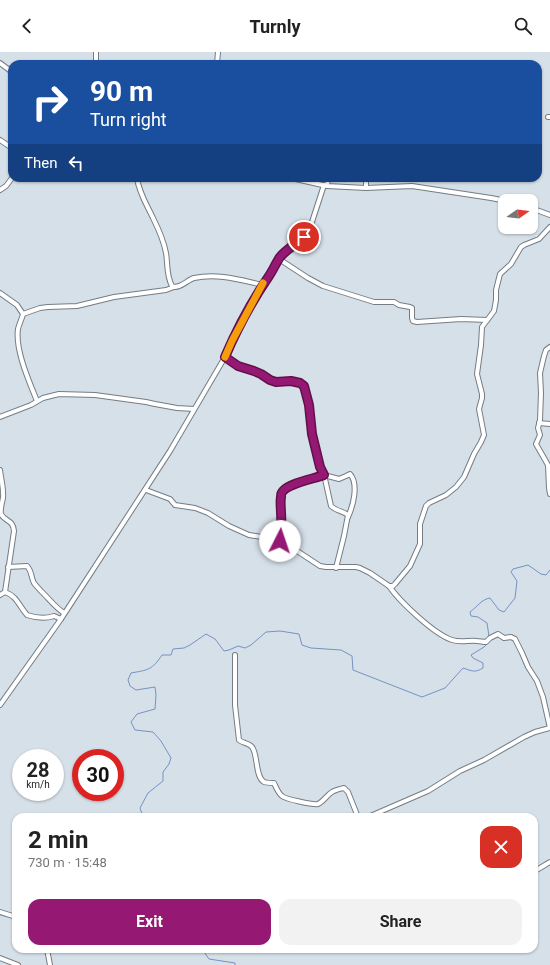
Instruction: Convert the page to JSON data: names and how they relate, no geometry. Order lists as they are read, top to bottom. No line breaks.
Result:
{"north":"right","page":{"header":"Turnly","turn":["90 m","Turn right"],"then":"Then","speed":"28 km/h","limit":"30","heading":["2 min","730 m · 15:48"],"buttons":["Exit","Share"]}}
